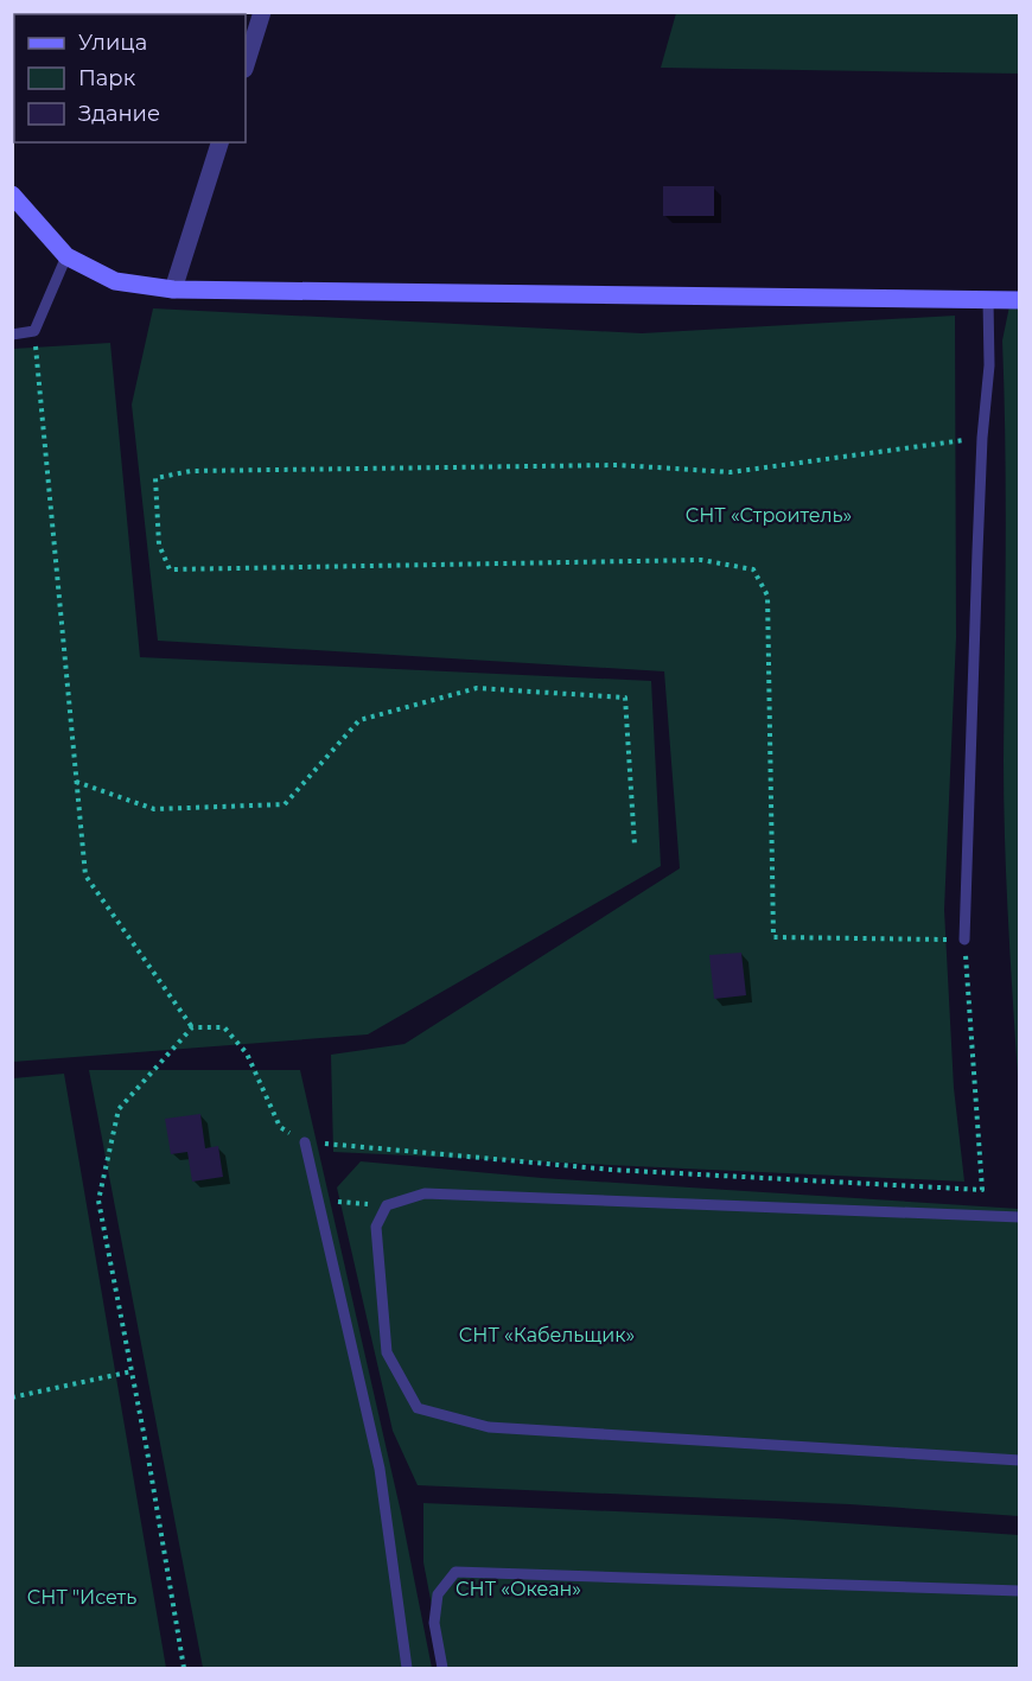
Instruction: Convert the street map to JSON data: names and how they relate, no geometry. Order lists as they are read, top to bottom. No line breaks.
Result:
{"parks":["СНТ «Строитель»","СНТ «Кабельщик»","СНТ «Океан»","СНТ \"Исеть"],"legend":["Улица","Парк","Здание"]}
